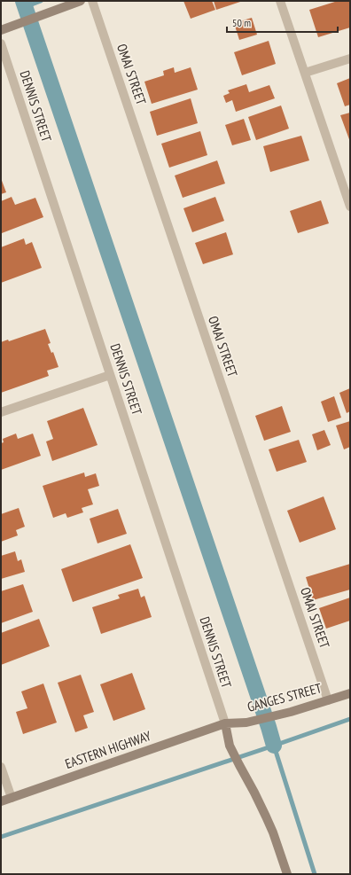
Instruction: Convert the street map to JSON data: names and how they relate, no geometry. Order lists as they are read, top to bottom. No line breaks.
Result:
{"streets":{"street":["OMAI STREET","DENNIS STREET","GANGES STREET","EASTERN HIGHWAY"]},"crossings":[["OMAI STREET","GANGES STREET"],["DENNIS STREET","GANGES STREET"],["DENNIS STREET","EASTERN HIGHWAY"],["GANGES STREET","EASTERN HIGHWAY"]],"scale_bar":"50 m"}
